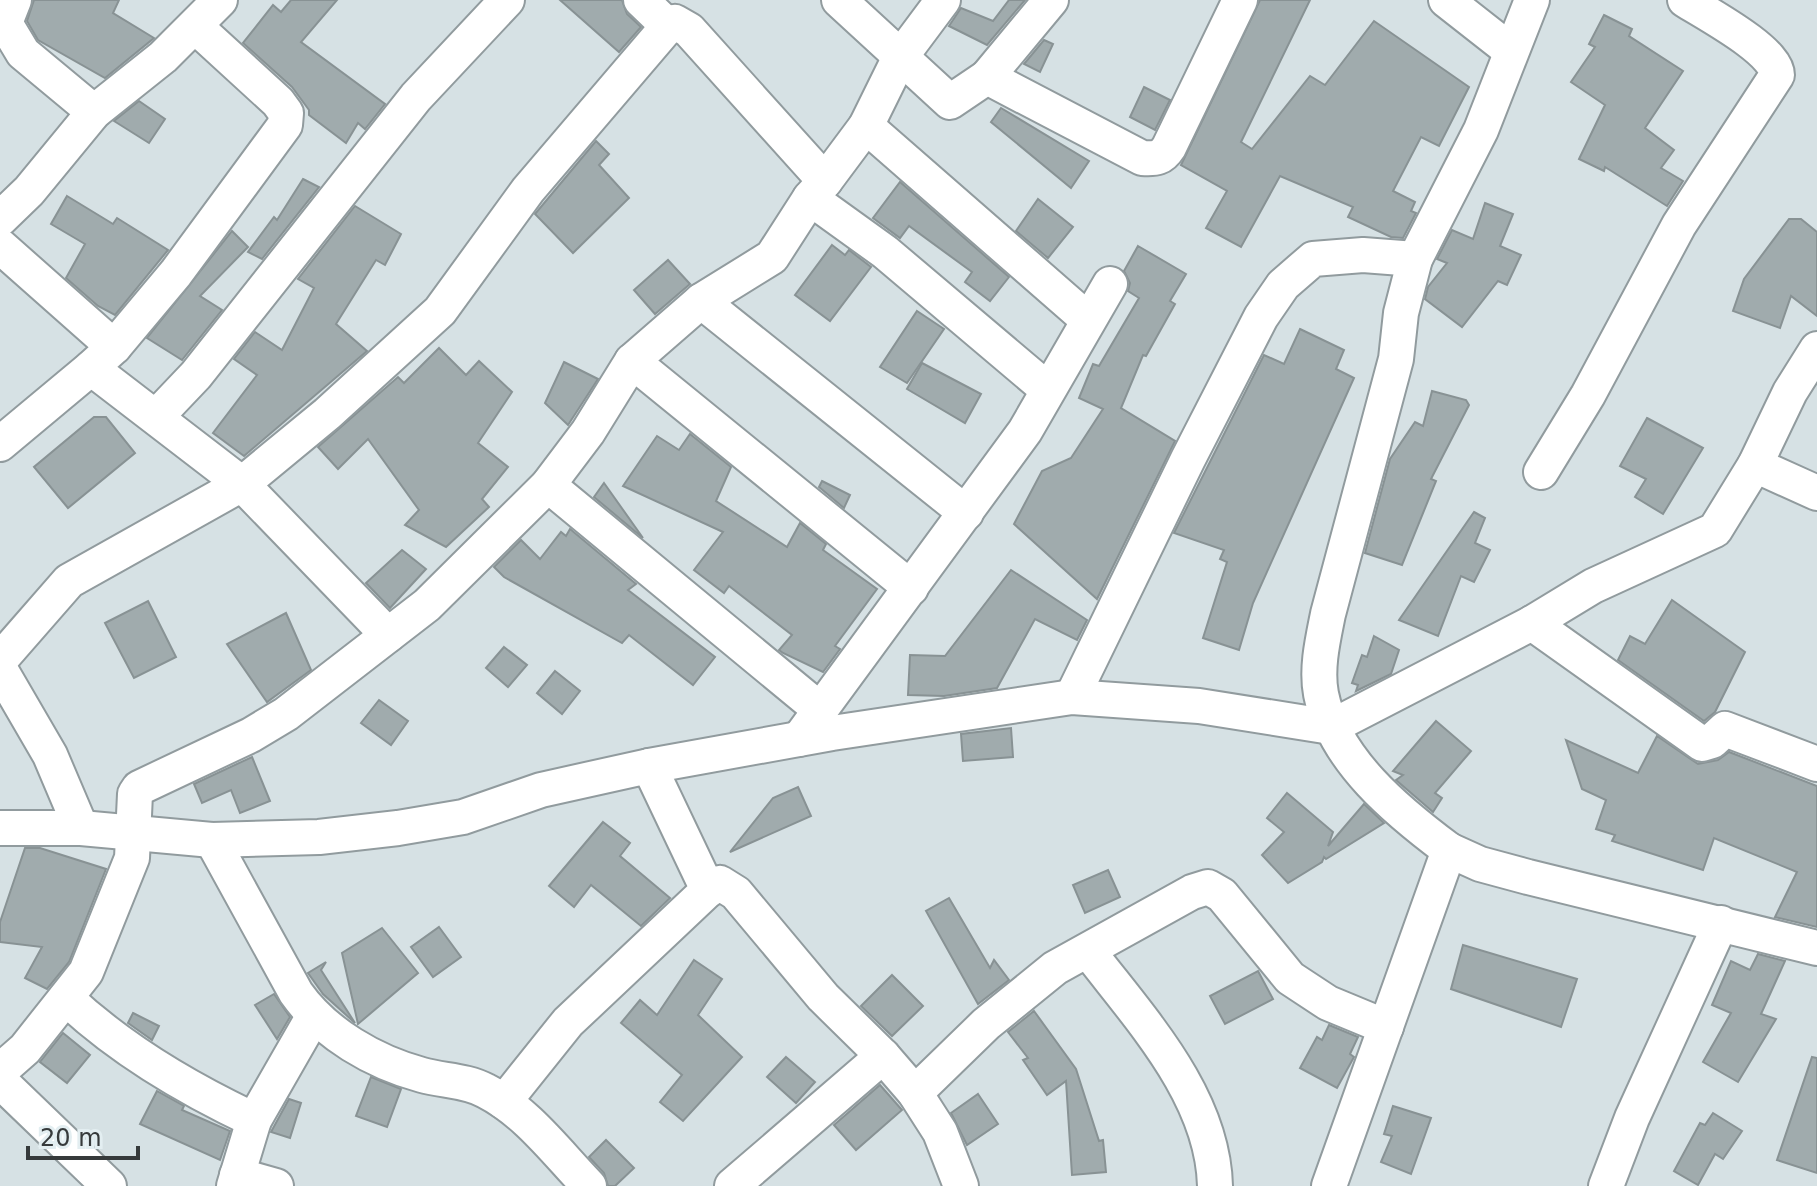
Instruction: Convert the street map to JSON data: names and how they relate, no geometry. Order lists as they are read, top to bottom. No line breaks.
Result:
{"scale_bar":"20 m"}
